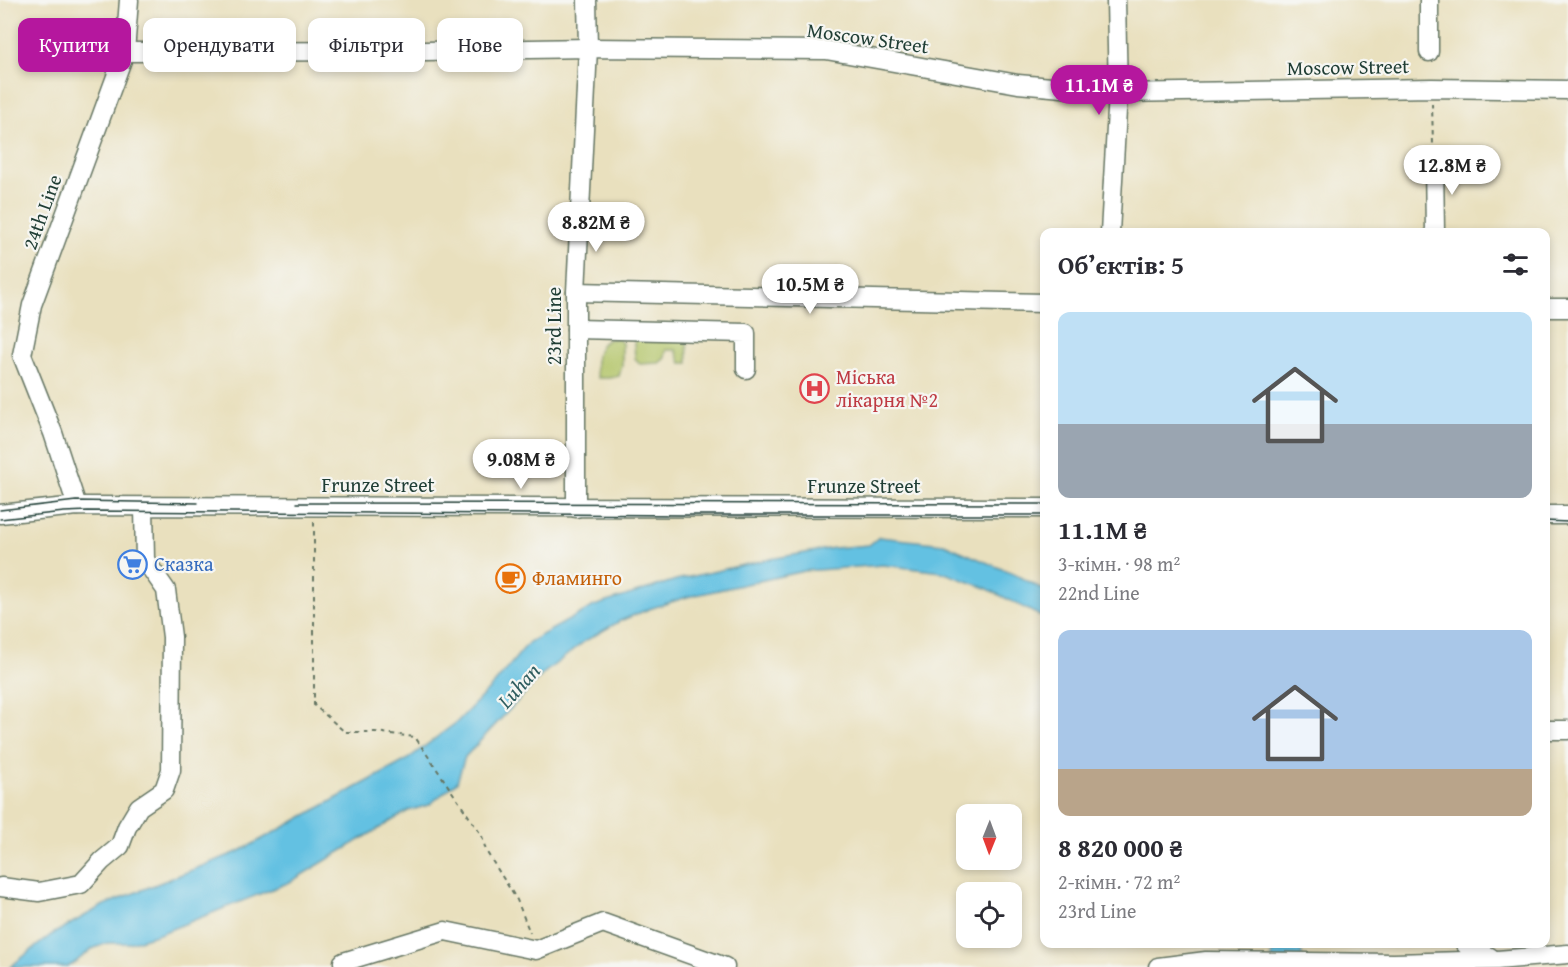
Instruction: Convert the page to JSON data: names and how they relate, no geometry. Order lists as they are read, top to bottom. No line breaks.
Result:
{"streets":{"street":["Moscow Street","24th Line","23rd Line","Frunze Street"]},"crossings":[["Moscow Street","23rd Line"],["24th Line","Frunze Street"],["23rd Line","Frunze Street"]],"water":["Luhan"],"places":{"hospital":["Міська лікарня №2"],"supermarket":["Сказка"],"cafe":["Фламинго"]},"north":"bottom","page":{"chip":["Купити","Орендувати","Фільтри","Нове"],"price":["11.1M ₴","12.8M ₴","8.82M ₴","10.5M ₴","9.08M ₴"],"heading":"Об’єктів: 5","list":[{"name":"11.1M ₴","note":"3-кімн. · 98 m² · 22nd Line"},{"name":"8 820 000 ₴","note":"2-кімн. · 72 m² · 23rd Line"}]}}
